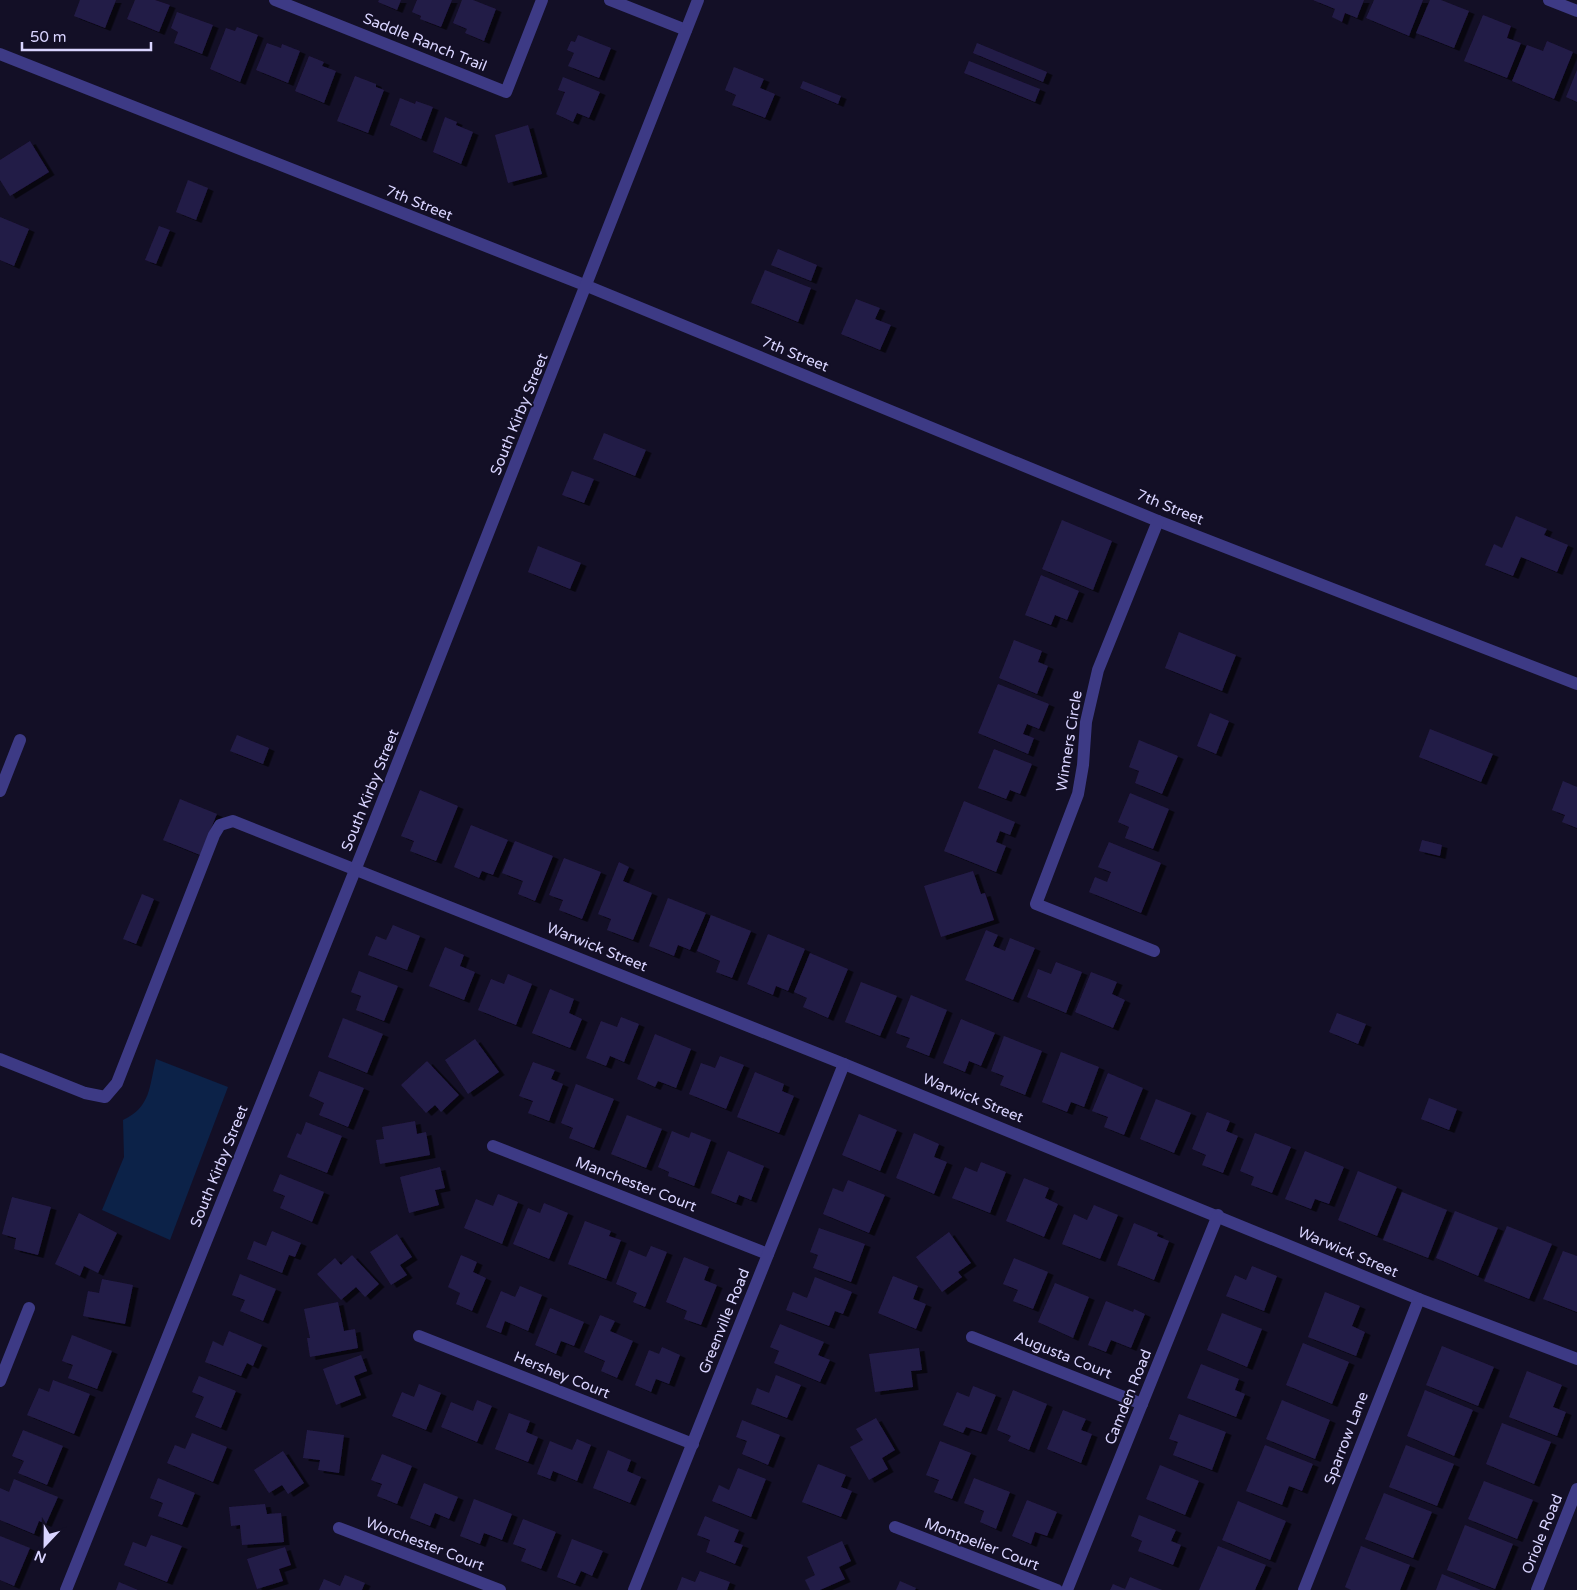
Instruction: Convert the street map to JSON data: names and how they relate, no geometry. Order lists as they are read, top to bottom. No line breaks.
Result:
{"streets":{"street":["Saddle Ranch Trail","7th Street","South Kirby Street","Winners Circle","Warwick Street","Manchester Court","Greenville Road","Augusta Court","Hershey Court","Camden Road","Sparrow Lane","Oriole Road","Worchester Court","Montpelier Court"]},"crossings":[["7th Street","South Kirby Street"],["7th Street","Winners Circle"],["South Kirby Street","Warwick Street"],["Warwick Street","Greenville Road"],["Warwick Street","Camden Road"],["Warwick Street","Sparrow Lane"],["Manchester Court","Greenville Road"],["Greenville Road","Hershey Court"],["Augusta Court","Camden Road"]],"scale_bar":"50 m","north":"bottom"}
